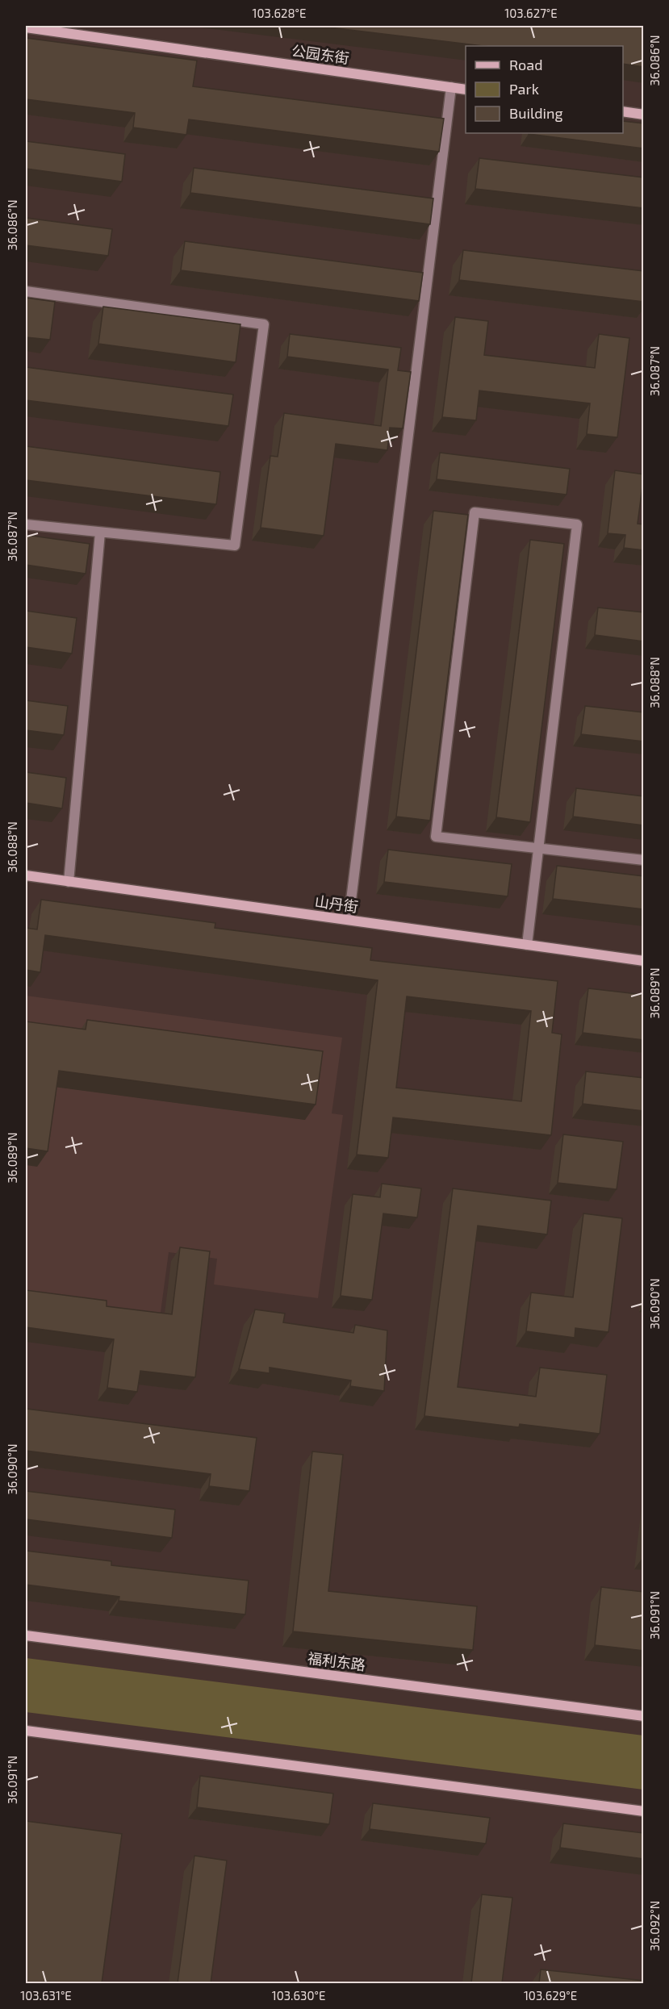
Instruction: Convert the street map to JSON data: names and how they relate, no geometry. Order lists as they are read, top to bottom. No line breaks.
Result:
{"streets":{"main road":["公园东街","山丹街","福利东路"]},"legend":["Road","Park","Building"],"coordinates":["103.628°E","103.627°E","36.086°N","36.087°N","36.088°N","36.089°N","36.090°N","36.091°N","36.092°N","103.631°E","103.630°E","103.629°E"]}
